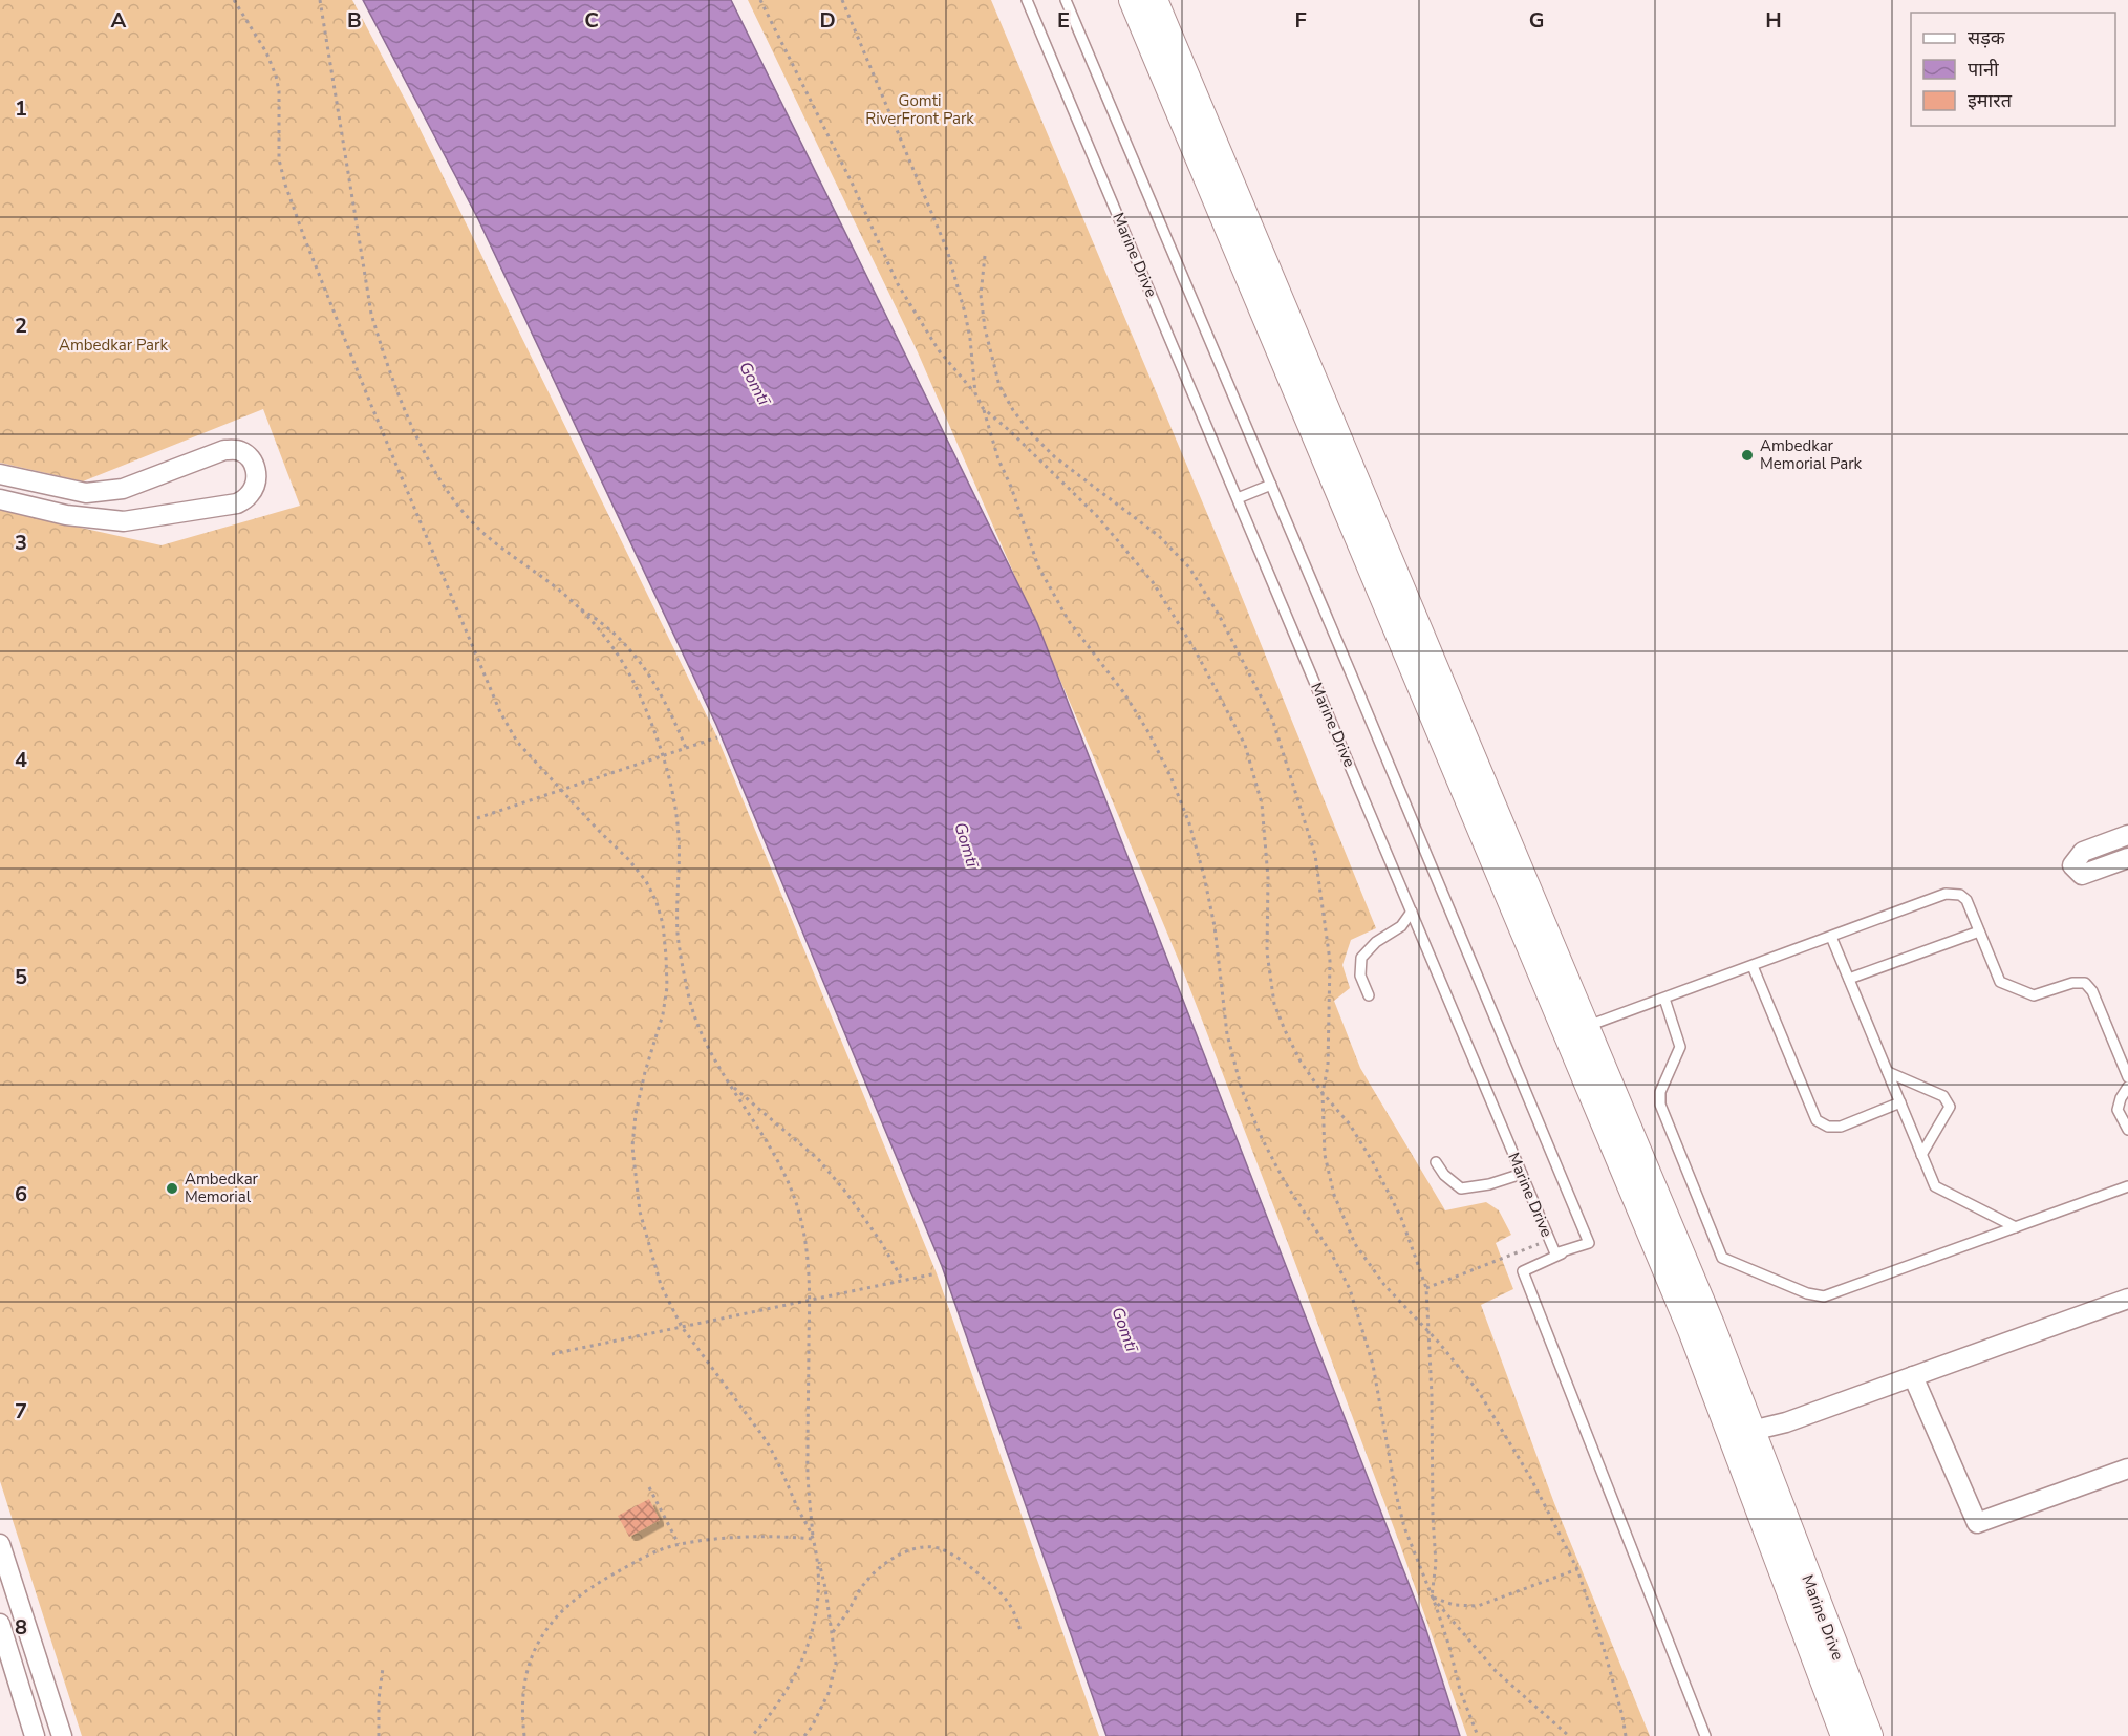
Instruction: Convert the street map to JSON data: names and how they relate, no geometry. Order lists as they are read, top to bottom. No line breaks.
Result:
{"streets":{"street":["Marine Drive"]},"water":["Gomtī"],"parks":["Gomti RiverFront Park","Ambedkar Park"],"places":["Ambedkar Memorial Park","Ambedkar Memorial"],"legend":["सड़क","पानी","इमारत"],"grid":{"columns":["A","B","C","D","E","F","G","H"],"rows":["1","2","3","4","5","6","7","8"]}}
